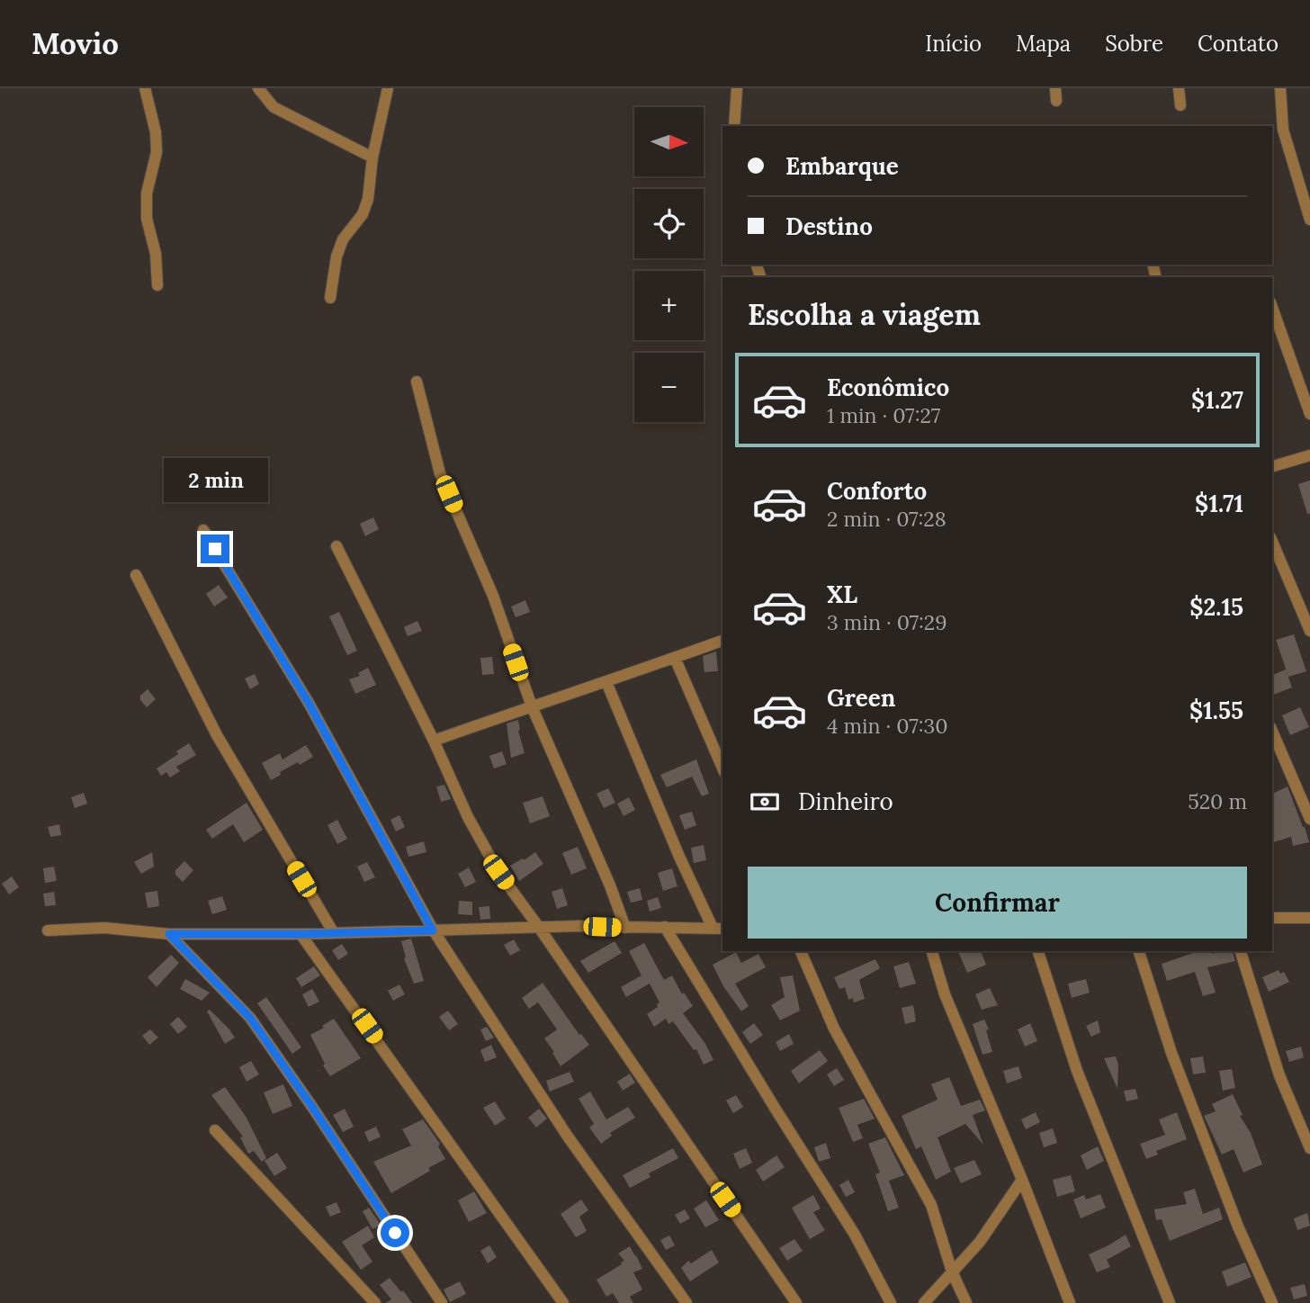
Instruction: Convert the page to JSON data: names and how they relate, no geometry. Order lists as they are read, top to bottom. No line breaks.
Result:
{"north":"right","page":{"header":"Movio","nav":["Início","Mapa","Sobre","Contato"],"map_buttons":["+","−"],"banner":["Embarque","Destino"],"heading":"Escolha a viagem","list":[{"name":"Econômico","note":"1 min · 07:27","value":"$1.27"},{"name":"Conforto","note":"2 min · 07:28","value":"$1.71"},{"name":"XL","note":"3 min · 07:29","value":"$2.15"},{"name":"Green","note":"4 min · 07:30","value":"$1.55"}],"bubble":"2 min","pay":["Dinheiro","520 m"],"buttons":"Confirmar"}}
